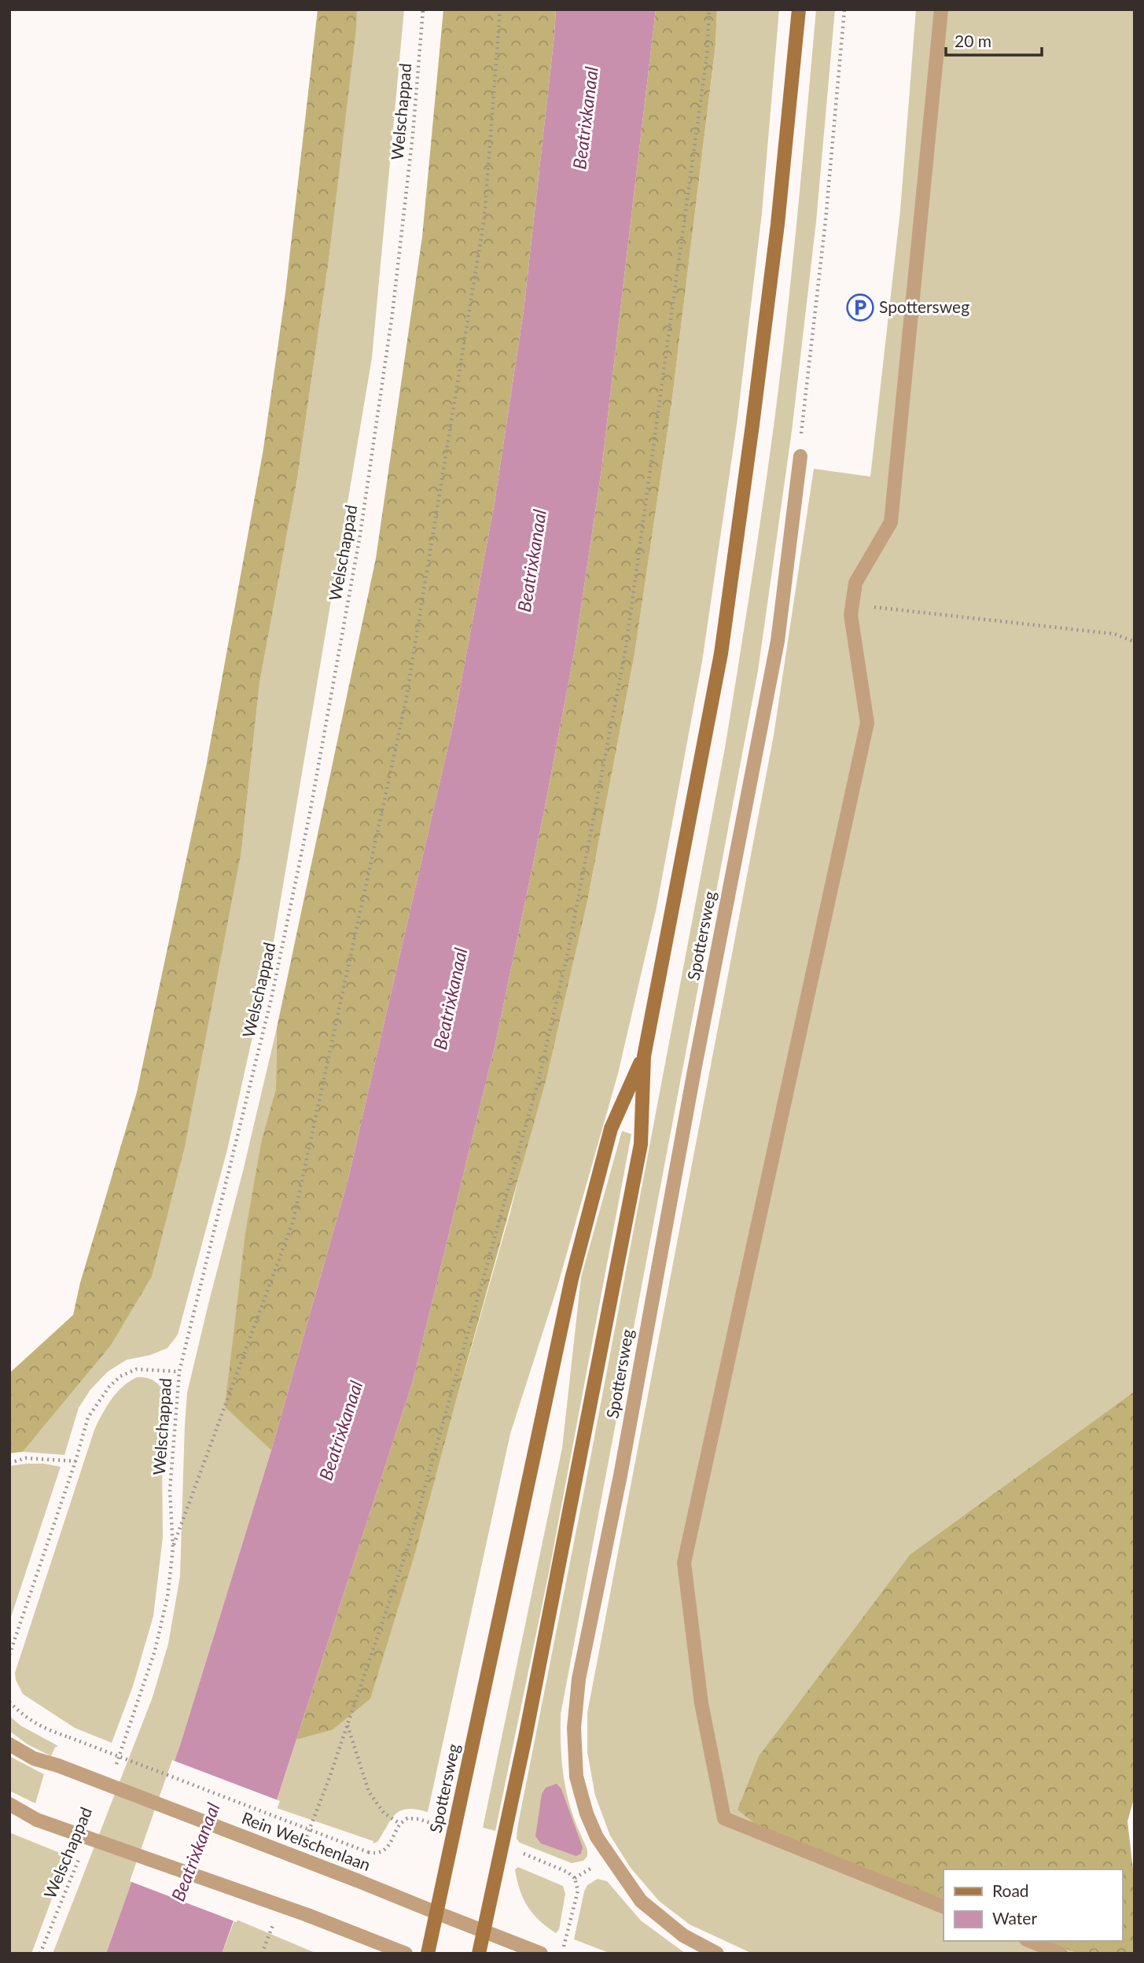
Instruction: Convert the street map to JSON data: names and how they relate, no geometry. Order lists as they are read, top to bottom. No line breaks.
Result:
{"streets":{"main road":["Spottersweg"],"street":["Rein Welschenlaan"],"path":["Welschappad"]},"crossings":[["Spottersweg","Rein Welschenlaan"]],"water":["Beatrixkanaal"],"places":{"parking":["Spottersweg"]},"legend":["Road","Water"],"scale_bar":"20 m"}
